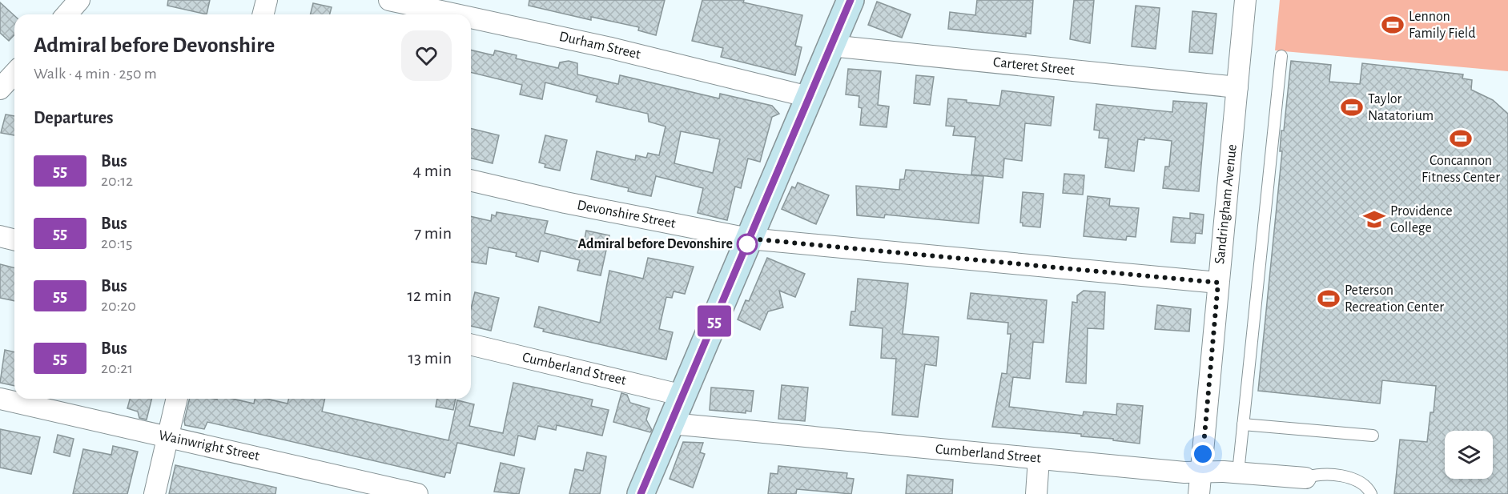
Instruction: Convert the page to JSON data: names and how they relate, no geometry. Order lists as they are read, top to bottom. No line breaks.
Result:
{"streets":{"street":["Durham Street","Carteret Street","Sandringham Avenue","Devonshire Street","Cumberland Street","Wainwright Street"]},"crossings":[["Carteret Street","Sandringham Avenue"],["Sandringham Avenue","Devonshire Street"],["Sandringham Avenue","Cumberland Street"]],"places":{"sports":["Lennon Family Field","Taylor Natatorium","Concannon Fitness Center","Peterson Recreation Center"],"school or university":["Providence College"],"other":["Admiral before Devonshire"]},"lines":["bus line 55"],"page":{"on_map":"55","heading":[["Admiral before Devonshire","Walk · 4 min · 250 m"],"Departures"],"list":[{"mark":"55","name":"Bus","note":"20:12","value":"4 min"},{"mark":"55","name":"Bus","note":"20:15","value":"7 min"},{"mark":"55","name":"Bus","note":"20:20","value":"12 min"},{"mark":"55","name":"Bus","note":"20:21","value":"13 min"}]}}
